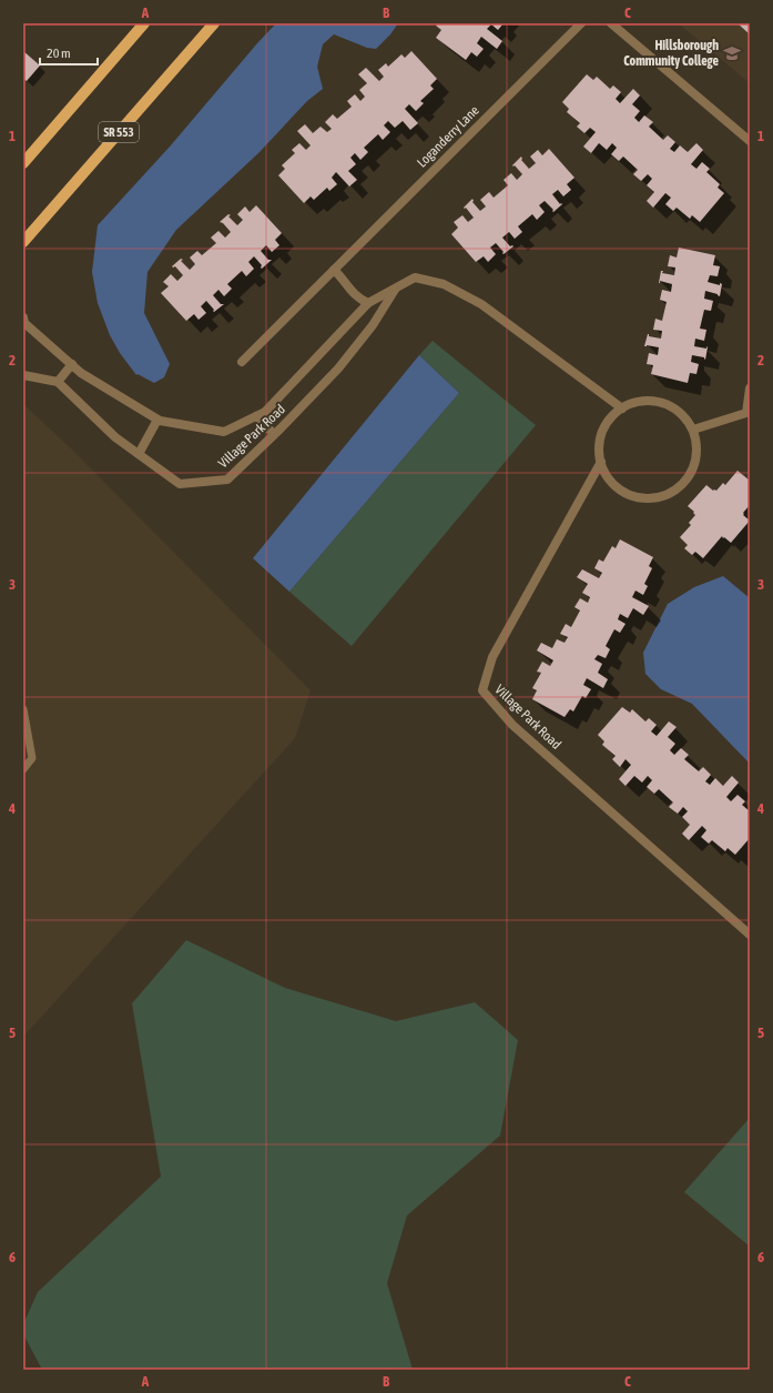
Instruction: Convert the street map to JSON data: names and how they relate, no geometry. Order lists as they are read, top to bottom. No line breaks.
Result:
{"streets":{"main road":["SR 553"],"street":["Loganderry Lane","Village Park Road"]},"places":{"school or university":["Hillsborough Community College"]},"scale_bar":"20 m","grid":{"columns":["A","B","C"],"rows":["1","2","3","4","5","6"]}}
